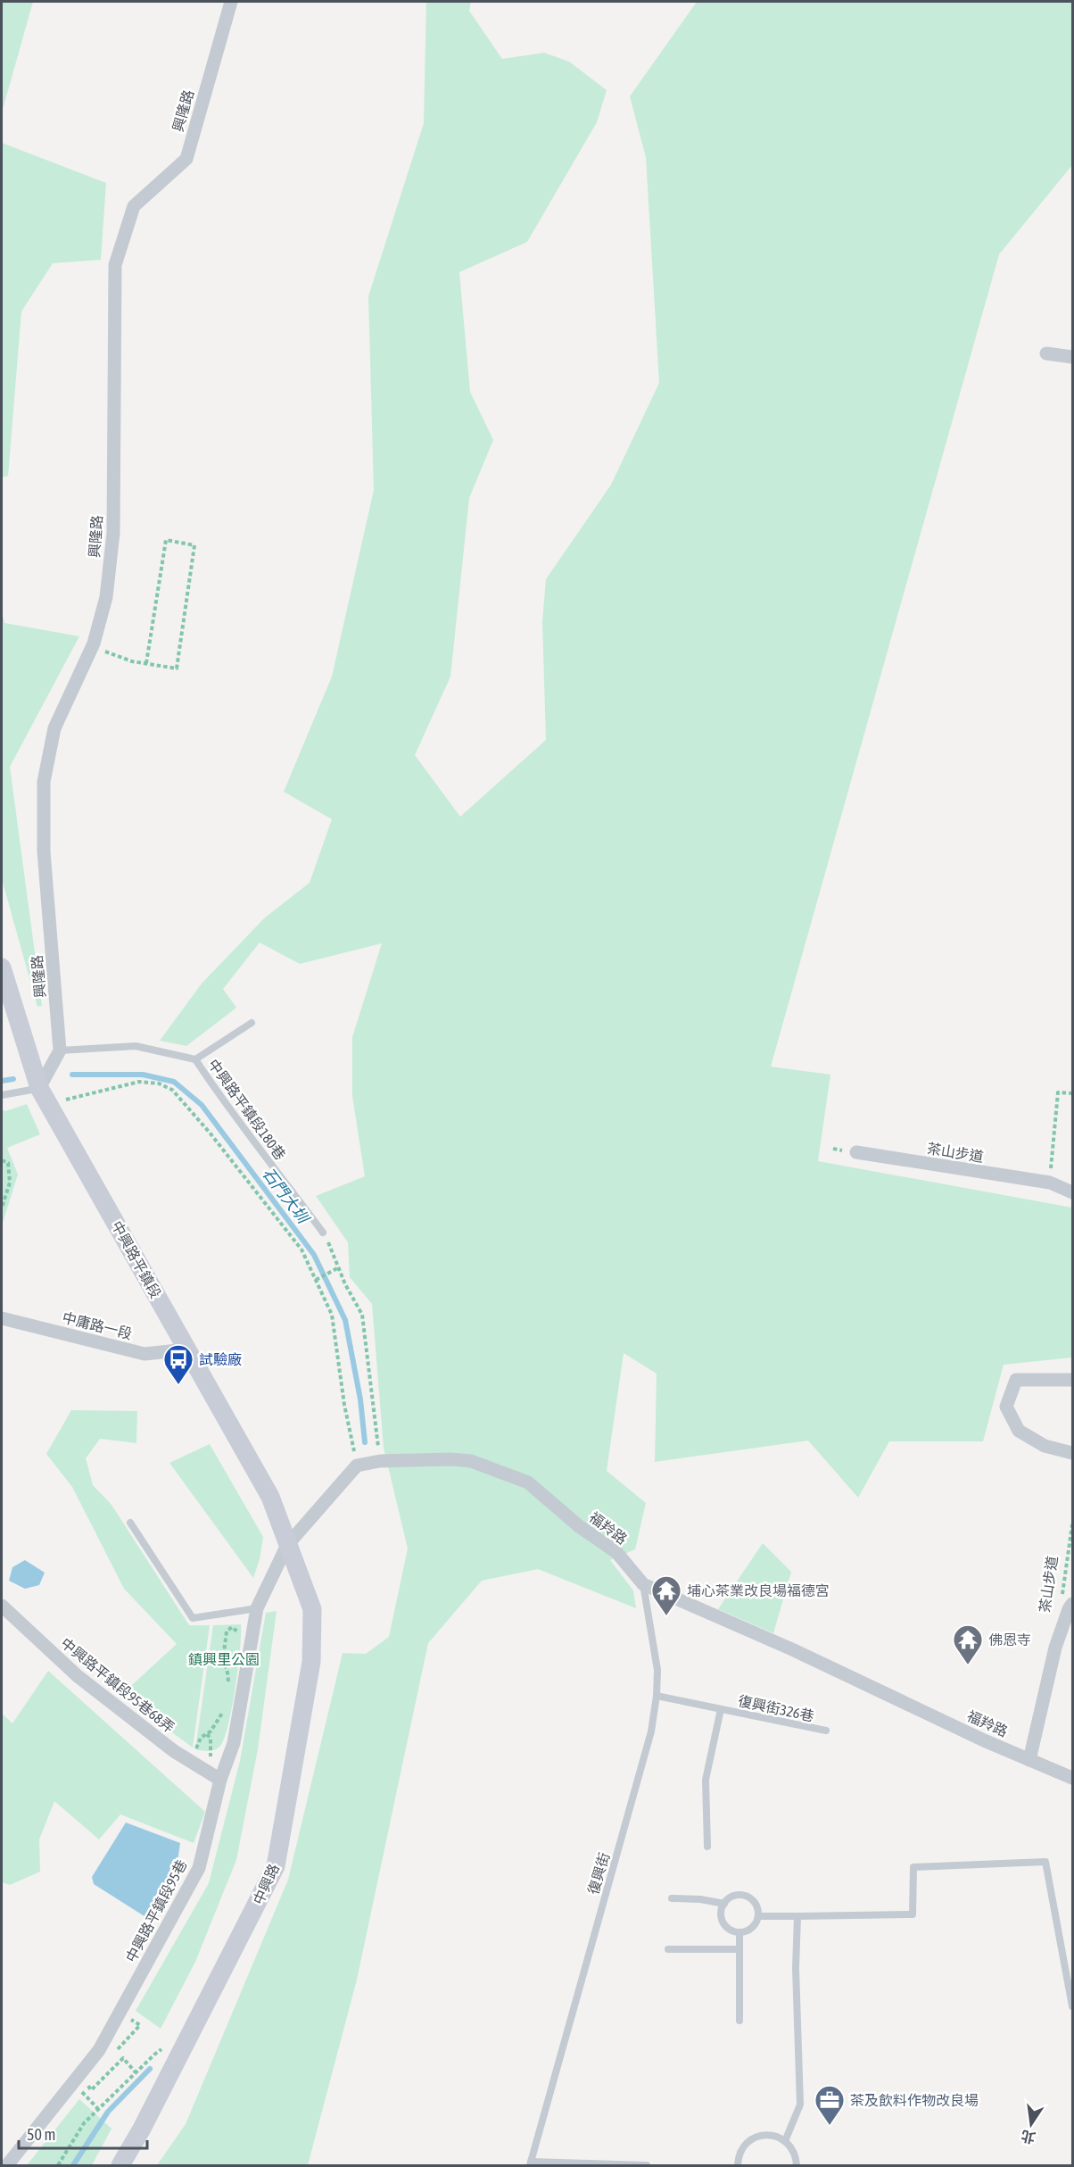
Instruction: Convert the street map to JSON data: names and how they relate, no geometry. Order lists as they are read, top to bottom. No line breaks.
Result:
{"streets":{"street":["興隆路","茶山步道","中興路平鎮段","中庸路一段","福羚路","中興路平鎮段95巷68弄","中興路","中興路平鎮段95巷"],"lane":["中興路平鎮段180巷","復興街326巷","復興街"]},"crossings":[["興隆路","中興路平鎮段180巷"],["茶山步道","福羚路"],["中興路平鎮段","中庸路一段"],["中興路平鎮段","中興路"],["中興路平鎮段","中興路平鎮段95巷"],["福羚路","復興街"],["中興路平鎮段95巷68弄","中興路平鎮段95巷"],["復興街326巷","復興街"],["中興路","中興路平鎮段95巷"]],"water":["石門大圳"],"parks":["鎮興里公園"],"places":{"bus stop":["試驗廠"],"temple":["埔心茶業改良場福德宮","佛恩寺"],"office":["茶及飲料作物改良場"]},"scale_bar":"50 m","north":"bottom"}
